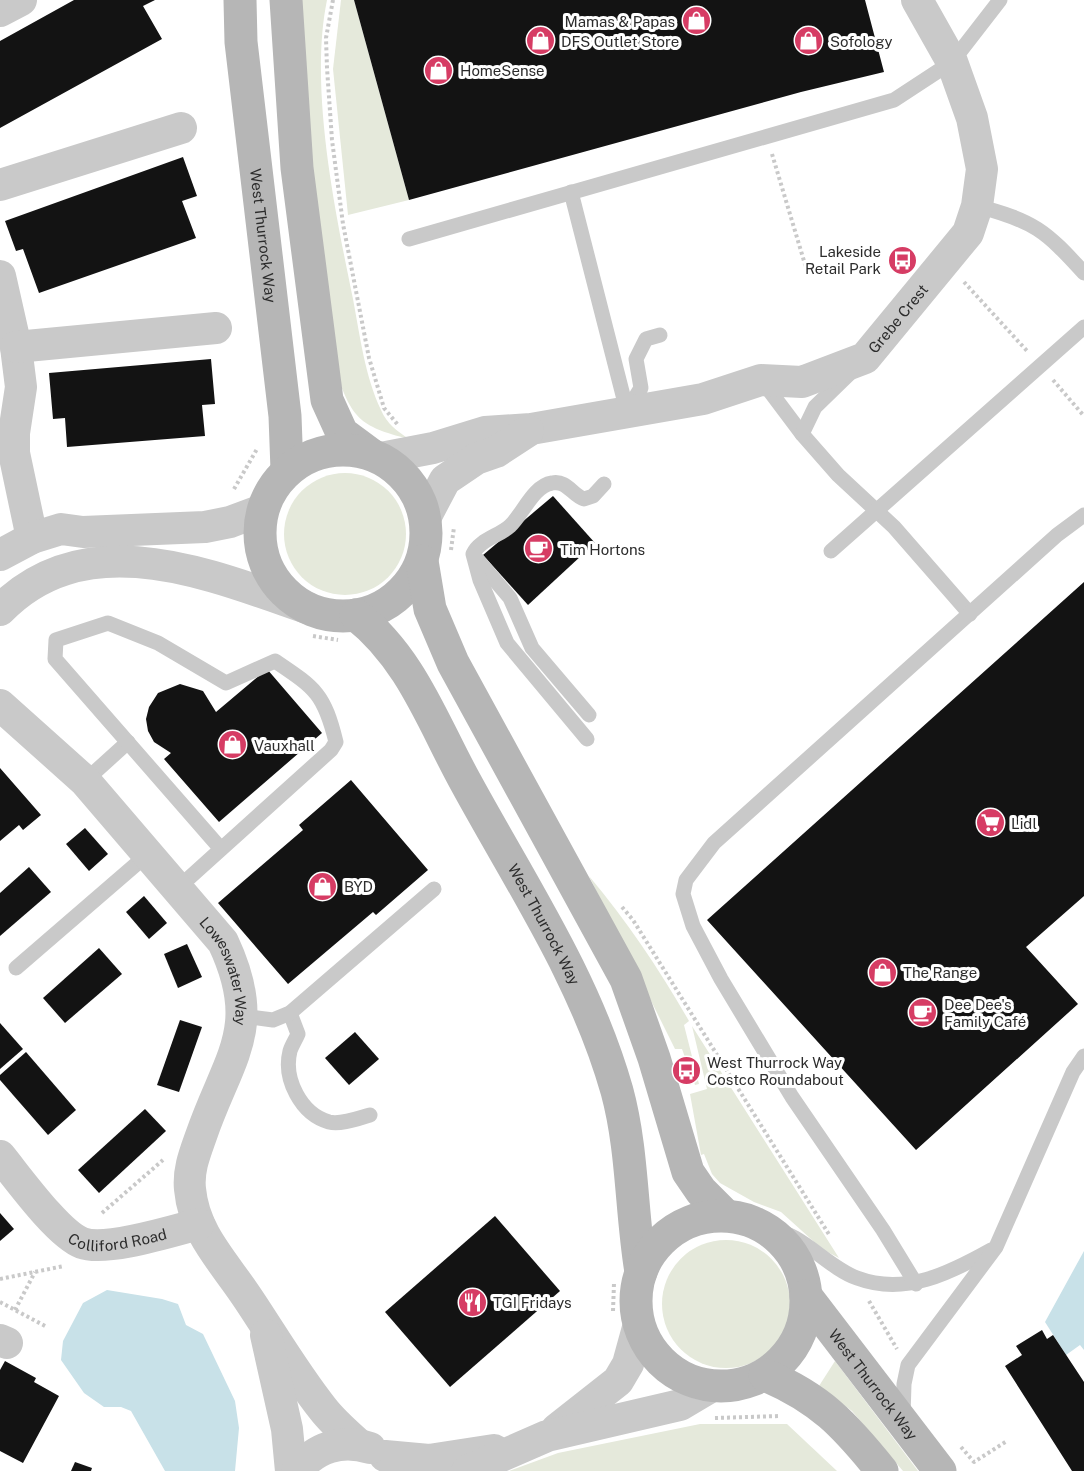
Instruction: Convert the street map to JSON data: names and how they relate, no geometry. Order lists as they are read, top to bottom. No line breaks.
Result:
{"streets":{"main road":["West Thurrock Way"],"street":["Grebe Crest","Loweswater Way","Colliford Road"]},"crossings":[["West Thurrock Way","Grebe Crest"],["Loweswater Way","Colliford Road"]],"places":{"shop":["Mamas & Papas","DFS Outlet Store","Sofology","HomeSense","Vauxhall","BYD","The Range"],"bus stop":["Lakeside Retail Park","West Thurrock Way Costco Roundabout"],"cafe":["Tim Hortons","Dee Dee's Family Café"],"supermarket":["Lidl"],"restaurant":["TGI Fridays"]}}
